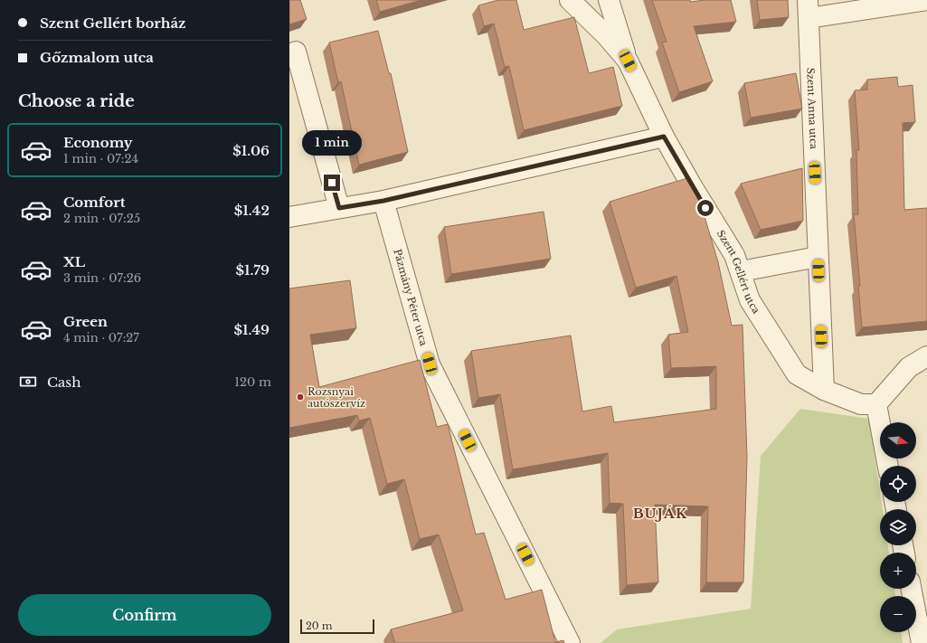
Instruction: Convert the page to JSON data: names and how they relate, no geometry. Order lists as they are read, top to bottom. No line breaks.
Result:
{"streets":{"street":["Szent Anna utca","Szent Gellért utca","Pázmány Péter utca"]},"crossings":[["Szent Anna utca","Szent Gellért utca"]],"districts":["BUJÁK"],"places":["Rozsnyai autószervíz"],"scale_bar":"20 m","north":"right","page":{"banner":["Szent Gellért borház","Gőzmalom utca"],"heading":"Choose a ride","list":[{"name":"Economy","note":"1 min · 07:24","value":"$1.06"},{"name":"Comfort","note":"2 min · 07:25","value":"$1.42"},{"name":"XL","note":"3 min · 07:26","value":"$1.79"},{"name":"Green","note":"4 min · 07:27","value":"$1.49"}],"bubble":"1 min","pay":["Cash","120 m"],"map_buttons":["+","−"],"buttons":"Confirm","scale":"20 m"}}
